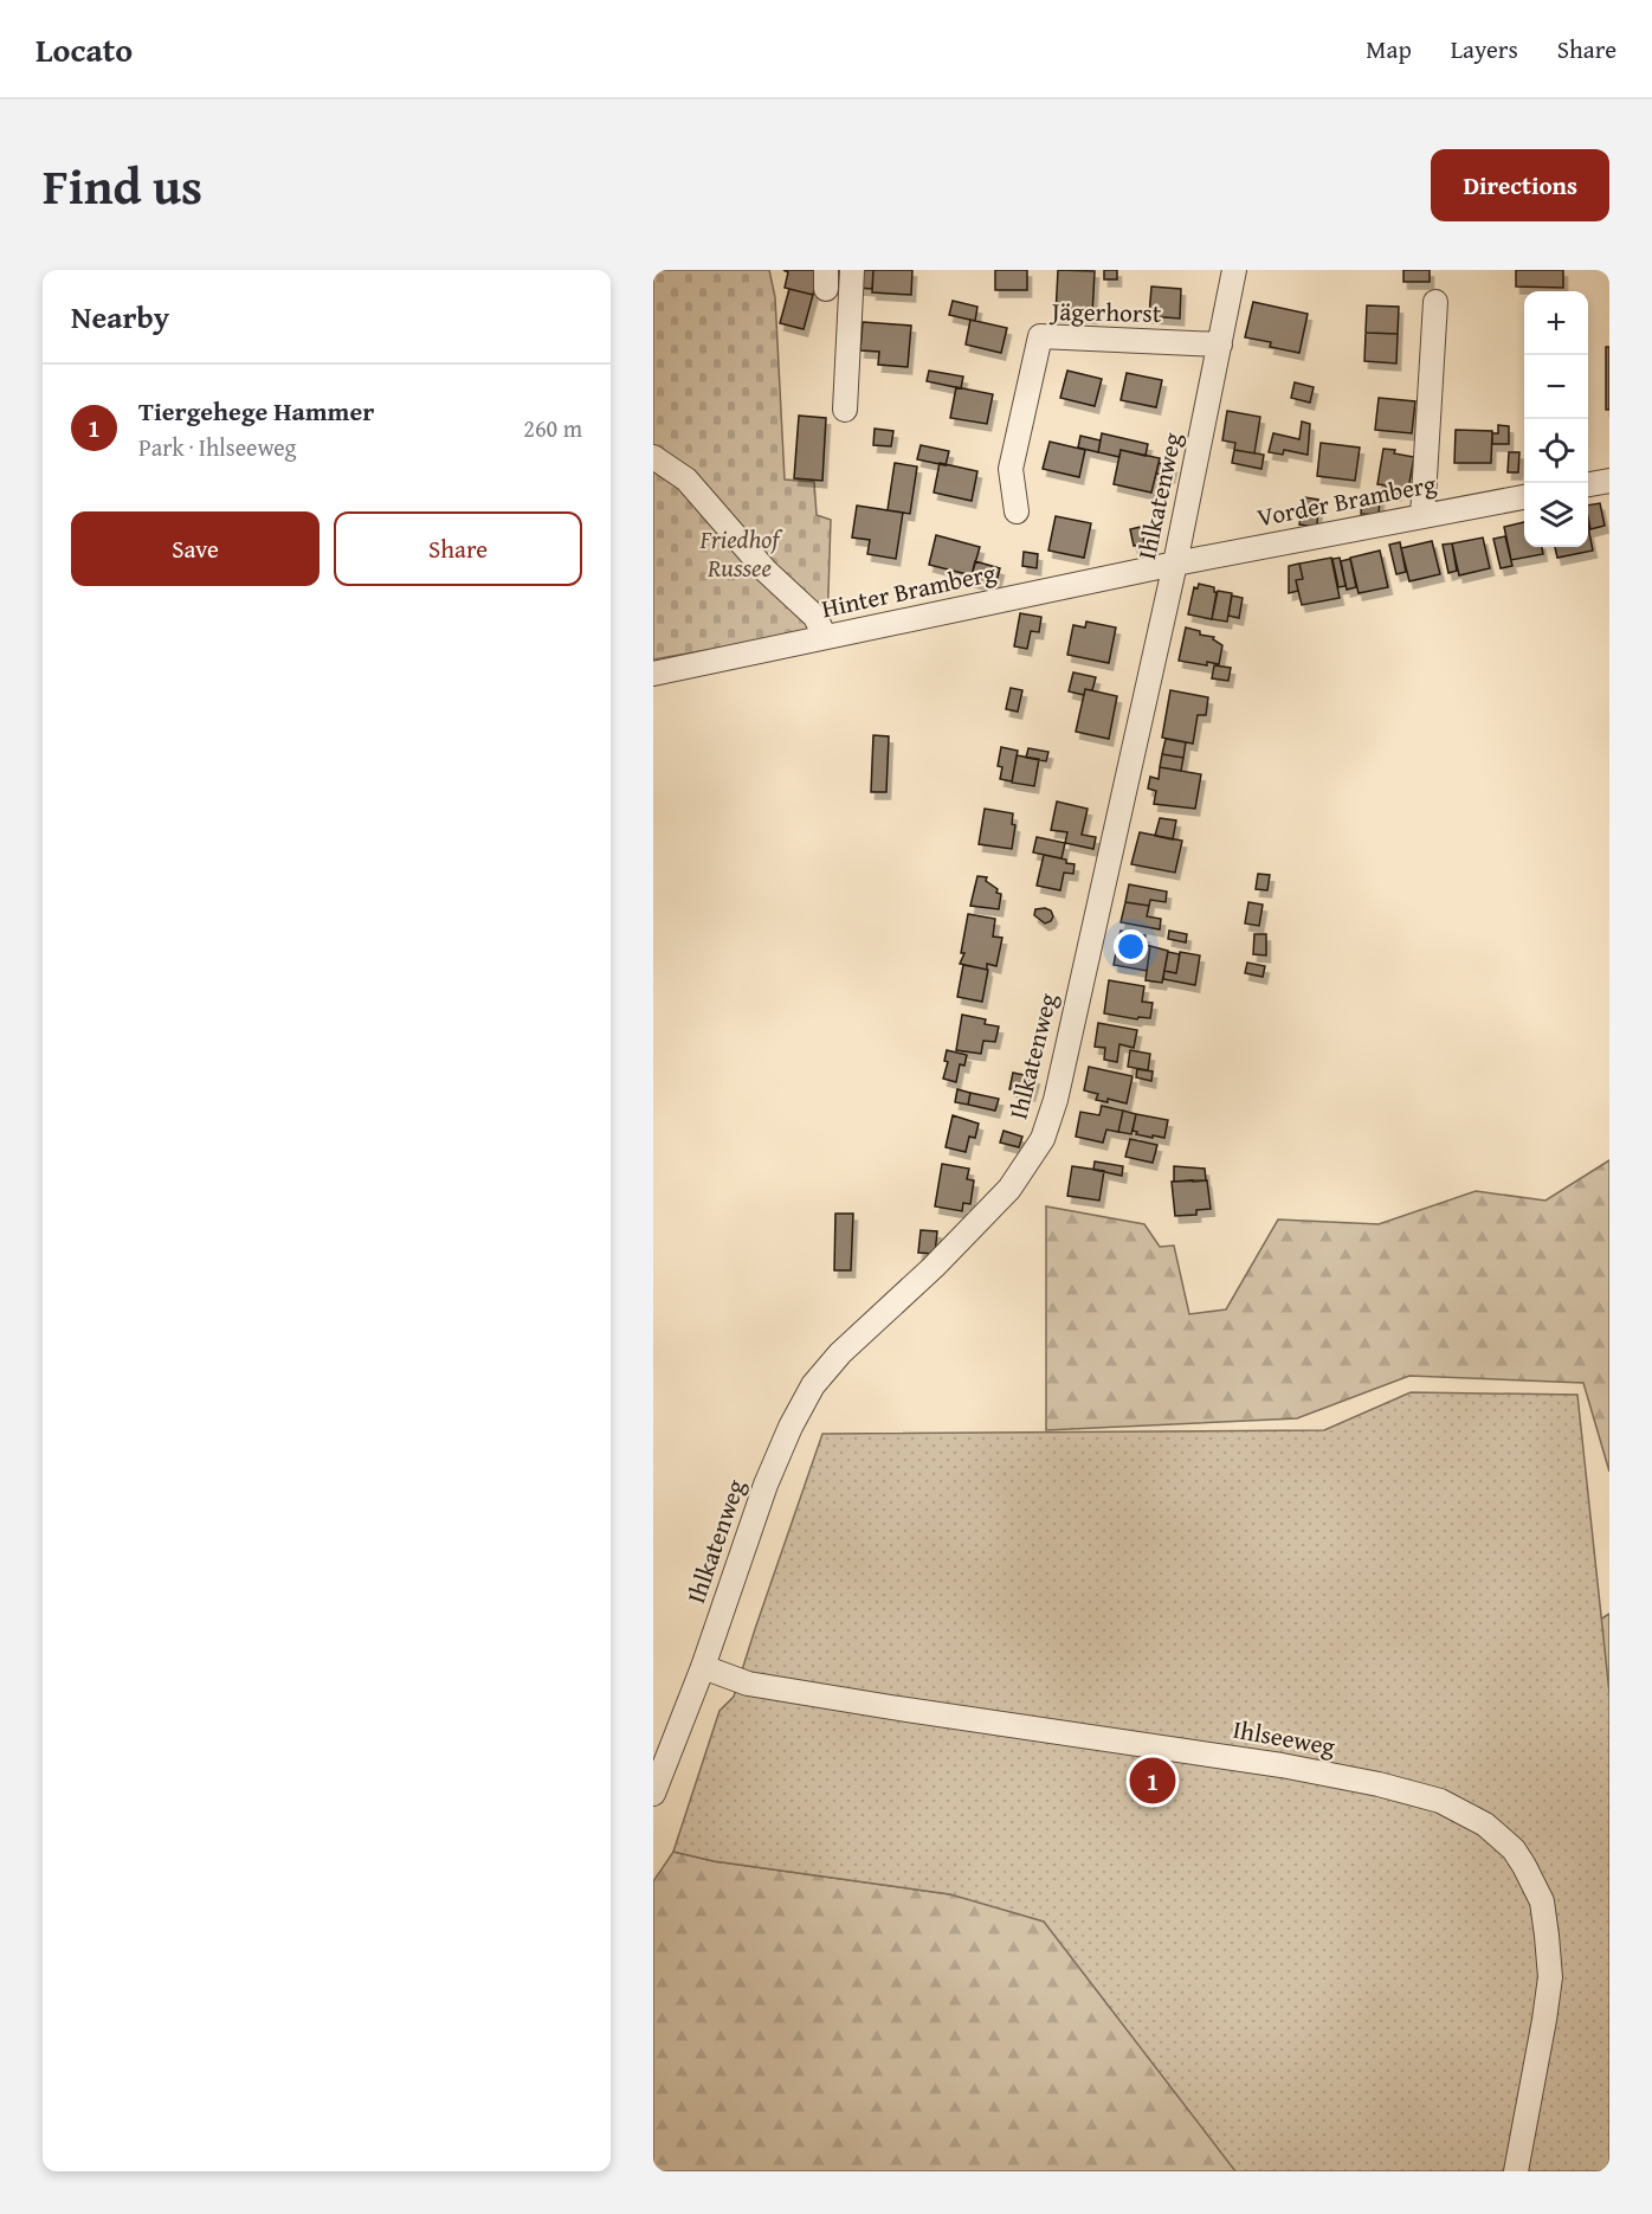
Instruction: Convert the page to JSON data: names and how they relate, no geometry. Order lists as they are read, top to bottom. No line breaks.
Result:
{"streets":{"street":["Jägerhorst","Ihlkatenweg","Vorder Bramberg","Hinter Bramberg","Ihlseeweg"]},"crossings":[["Jägerhorst","Ihlkatenweg"],["Ihlkatenweg","Vorder Bramberg"],["Ihlkatenweg","Hinter Bramberg"],["Ihlkatenweg","Ihlseeweg"],["Vorder Bramberg","Hinter Bramberg"]],"parks":["Friedhof Russee"],"page":{"header":"Locato","nav":["Map","Layers","Share"],"title":"Find us","buttons":["Directions",["Save","Share"]],"heading":"Nearby","map_buttons":["+","−"],"list":[{"mark":"1","name":"Tiergehege Hammer","note":"Park · Ihlseeweg","value":"260 m"}],"pins":"1"}}
